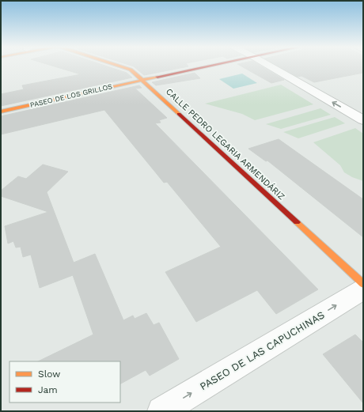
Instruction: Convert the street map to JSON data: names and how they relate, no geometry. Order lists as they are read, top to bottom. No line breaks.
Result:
{"streets":{"street":["PASEO DE LOS GRILLOS","CALLE PEDRO LEGARIA ARMENDÁRIZ","PASEO DE LAS CAPUCHINAS"]},"crossings":[["PASEO DE LOS GRILLOS","CALLE PEDRO LEGARIA ARMENDÁRIZ"]],"one_way":["PASEO DE LAS CAPUCHINAS"],"legend":["Slow","Jam"]}
